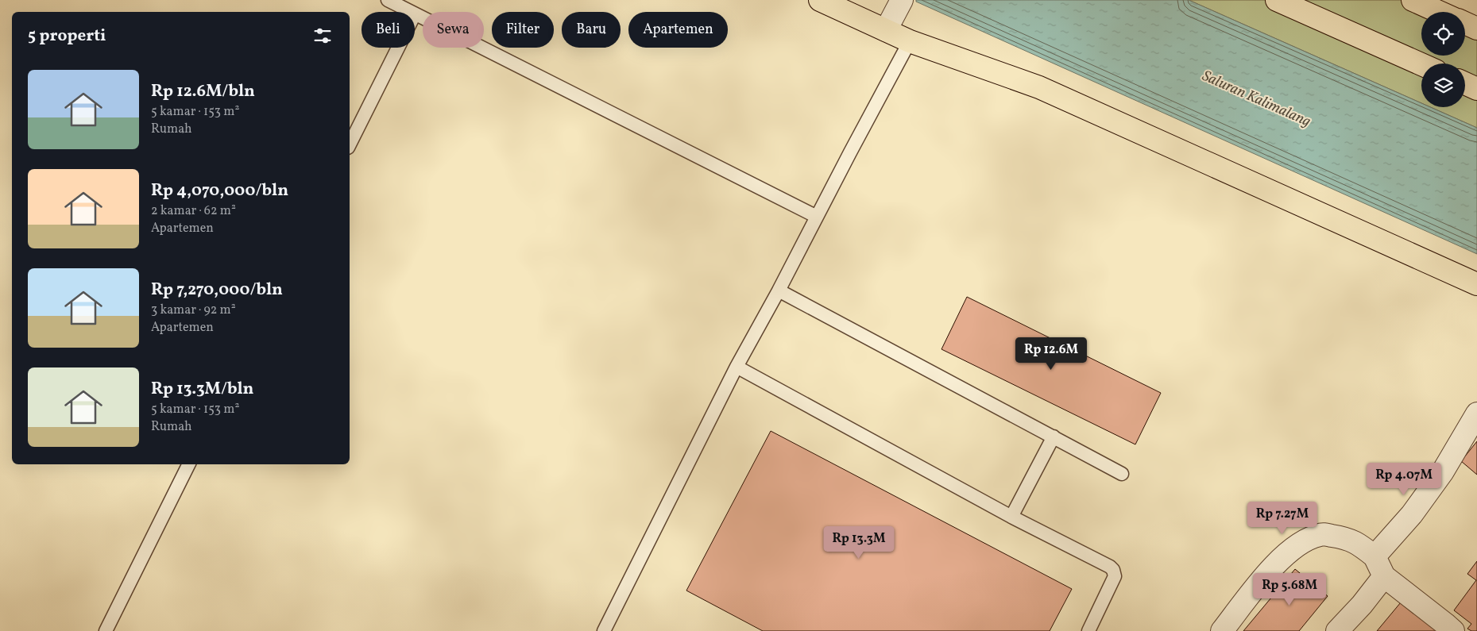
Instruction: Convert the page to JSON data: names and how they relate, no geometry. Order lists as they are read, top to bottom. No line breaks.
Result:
{"water":["Saluran Kalimalang"],"page":{"chip":["Beli","Sewa","Filter","Baru","Apartemen"],"heading":"5 properti","list":[{"name":"Rp 12.6M/bln","note":"5 kamar · 153 m² · Rumah"},{"name":"Rp 4,070,000/bln","note":"2 kamar · 62 m² · Apartemen"},{"name":"Rp 7,270,000/bln","note":"3 kamar · 92 m² · Apartemen"},{"name":"Rp 13.3M/bln","note":"5 kamar · 153 m² · Rumah"}],"price":["Rp 12.6M","Rp 4.07M","Rp 7.27M","Rp 13.3M","Rp 5.68M"]}}
